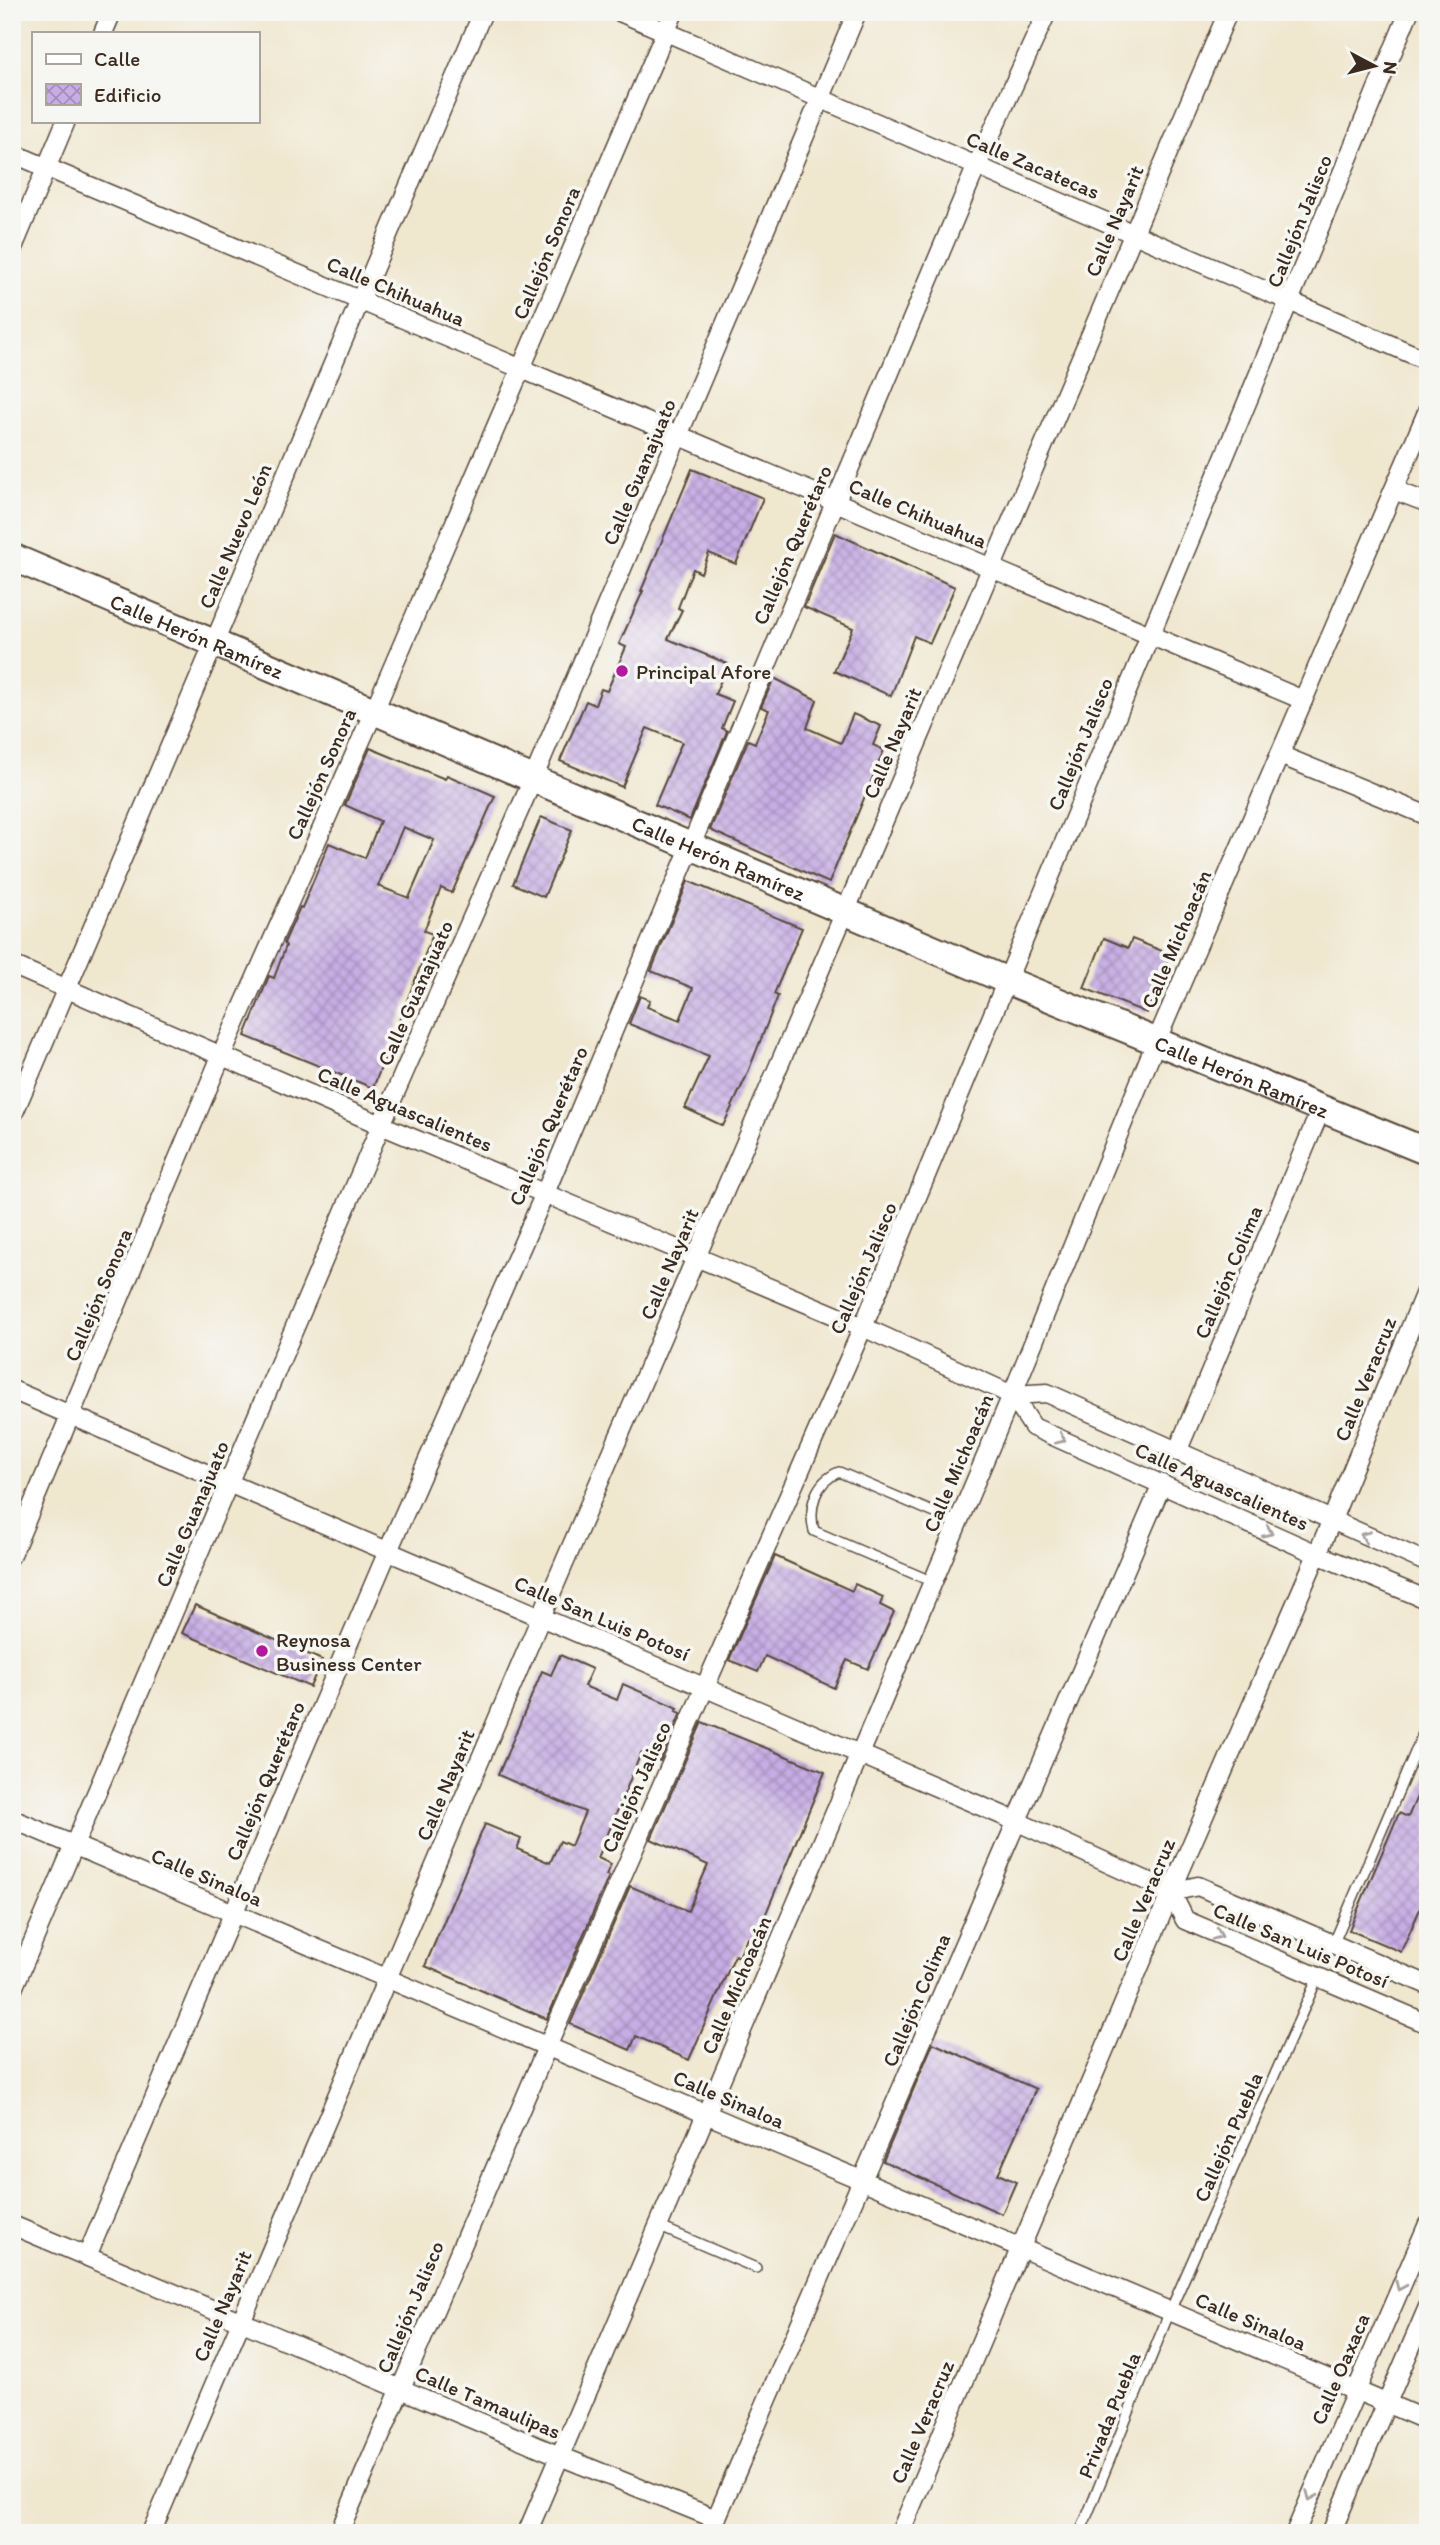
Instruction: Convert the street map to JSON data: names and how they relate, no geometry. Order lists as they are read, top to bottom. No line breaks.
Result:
{"streets":{"street":["Calle Zacatecas","Calle Nayarit","Callejón Jalisco","Callejón Sonora","Calle Chihuahua","Calle Guanajuato","Calle Nuevo León","Callejón Querétaro","Calle Herón Ramírez","Calle Michoacán","Calle Aguascalientes","Callejón Colima","Calle Veracruz","Calle San Luis Potosí","Calle Sinaloa","Calle Oaxaca","Calle Tamaulipas"],"lane":["Callejón Puebla","Privada Puebla"]},"crossings":[["Calle Zacatecas","Calle Nayarit"],["Calle Zacatecas","Callejón Jalisco"],["Calle Zacatecas","Callejón Sonora"],["Calle Zacatecas","Calle Guanajuato"],["Calle Zacatecas","Callejón Querétaro"],["Calle Nayarit","Calle Chihuahua"],["Calle Nayarit","Calle Herón Ramírez"],["Calle Nayarit","Calle Aguascalientes"],["Calle Nayarit","Calle San Luis Potosí"],["Calle Nayarit","Calle Sinaloa"],["Calle Nayarit","Calle Tamaulipas"],["Callejón Jalisco","Calle Chihuahua"],["Callejón Jalisco","Calle Herón Ramírez"],["Callejón Jalisco","Calle Aguascalientes"],["Callejón Jalisco","Calle San Luis Potosí"],["Callejón Jalisco","Calle Sinaloa"],["Callejón Jalisco","Calle Tamaulipas"],["Callejón Sonora","Calle Chihuahua"],["Callejón Sonora","Calle Herón Ramírez"],["Callejón Sonora","Calle Aguascalientes"],["Callejón Sonora","Calle San Luis Potosí"],["Calle Chihuahua","Calle Guanajuato"],["Calle Chihuahua","Calle Nuevo León"],["Calle Chihuahua","Callejón Querétaro"],["Calle Chihuahua","Calle Michoacán"],["Calle Guanajuato","Calle Herón Ramírez"],["Calle Guanajuato","Calle Aguascalientes"],["Calle Guanajuato","Calle San Luis Potosí"],["Calle Guanajuato","Calle Sinaloa"],["Calle Nuevo León","Calle Herón Ramírez"],["Calle Nuevo León","Calle Aguascalientes"],["Callejón Querétaro","Calle Herón Ramírez"],["Callejón Querétaro","Calle Aguascalientes"],["Callejón Querétaro","Calle San Luis Potosí"],["Callejón Querétaro","Calle Sinaloa"],["Callejón Querétaro","Calle Tamaulipas"],["Calle Herón Ramírez","Calle Michoacán"],["Calle Herón Ramírez","Callejón Colima"],["Calle Michoacán","Calle Aguascalientes"],["Calle Michoacán","Calle San Luis Potosí"],["Calle Michoacán","Calle Sinaloa"],["Calle Michoacán","Calle Tamaulipas"],["Calle Aguascalientes","Callejón Colima"],["Calle Aguascalientes","Calle Veracruz"],["Callejón Colima","Calle San Luis Potosí"],["Callejón Colima","Calle Sinaloa"],["Callejón Colima","Calle Tamaulipas"],["Calle Veracruz","Calle San Luis Potosí"],["Calle Veracruz","Calle Sinaloa"],["Calle San Luis Potosí","Callejón Puebla"],["Calle Sinaloa","Callejón Puebla"],["Calle Sinaloa","Calle Oaxaca"],["Calle Sinaloa","Privada Puebla"],["Callejón Puebla","Privada Puebla"]],"places":["Principal Afore","Reynosa Business Center"],"legend":["Calle","Edificio"],"north":"right"}
